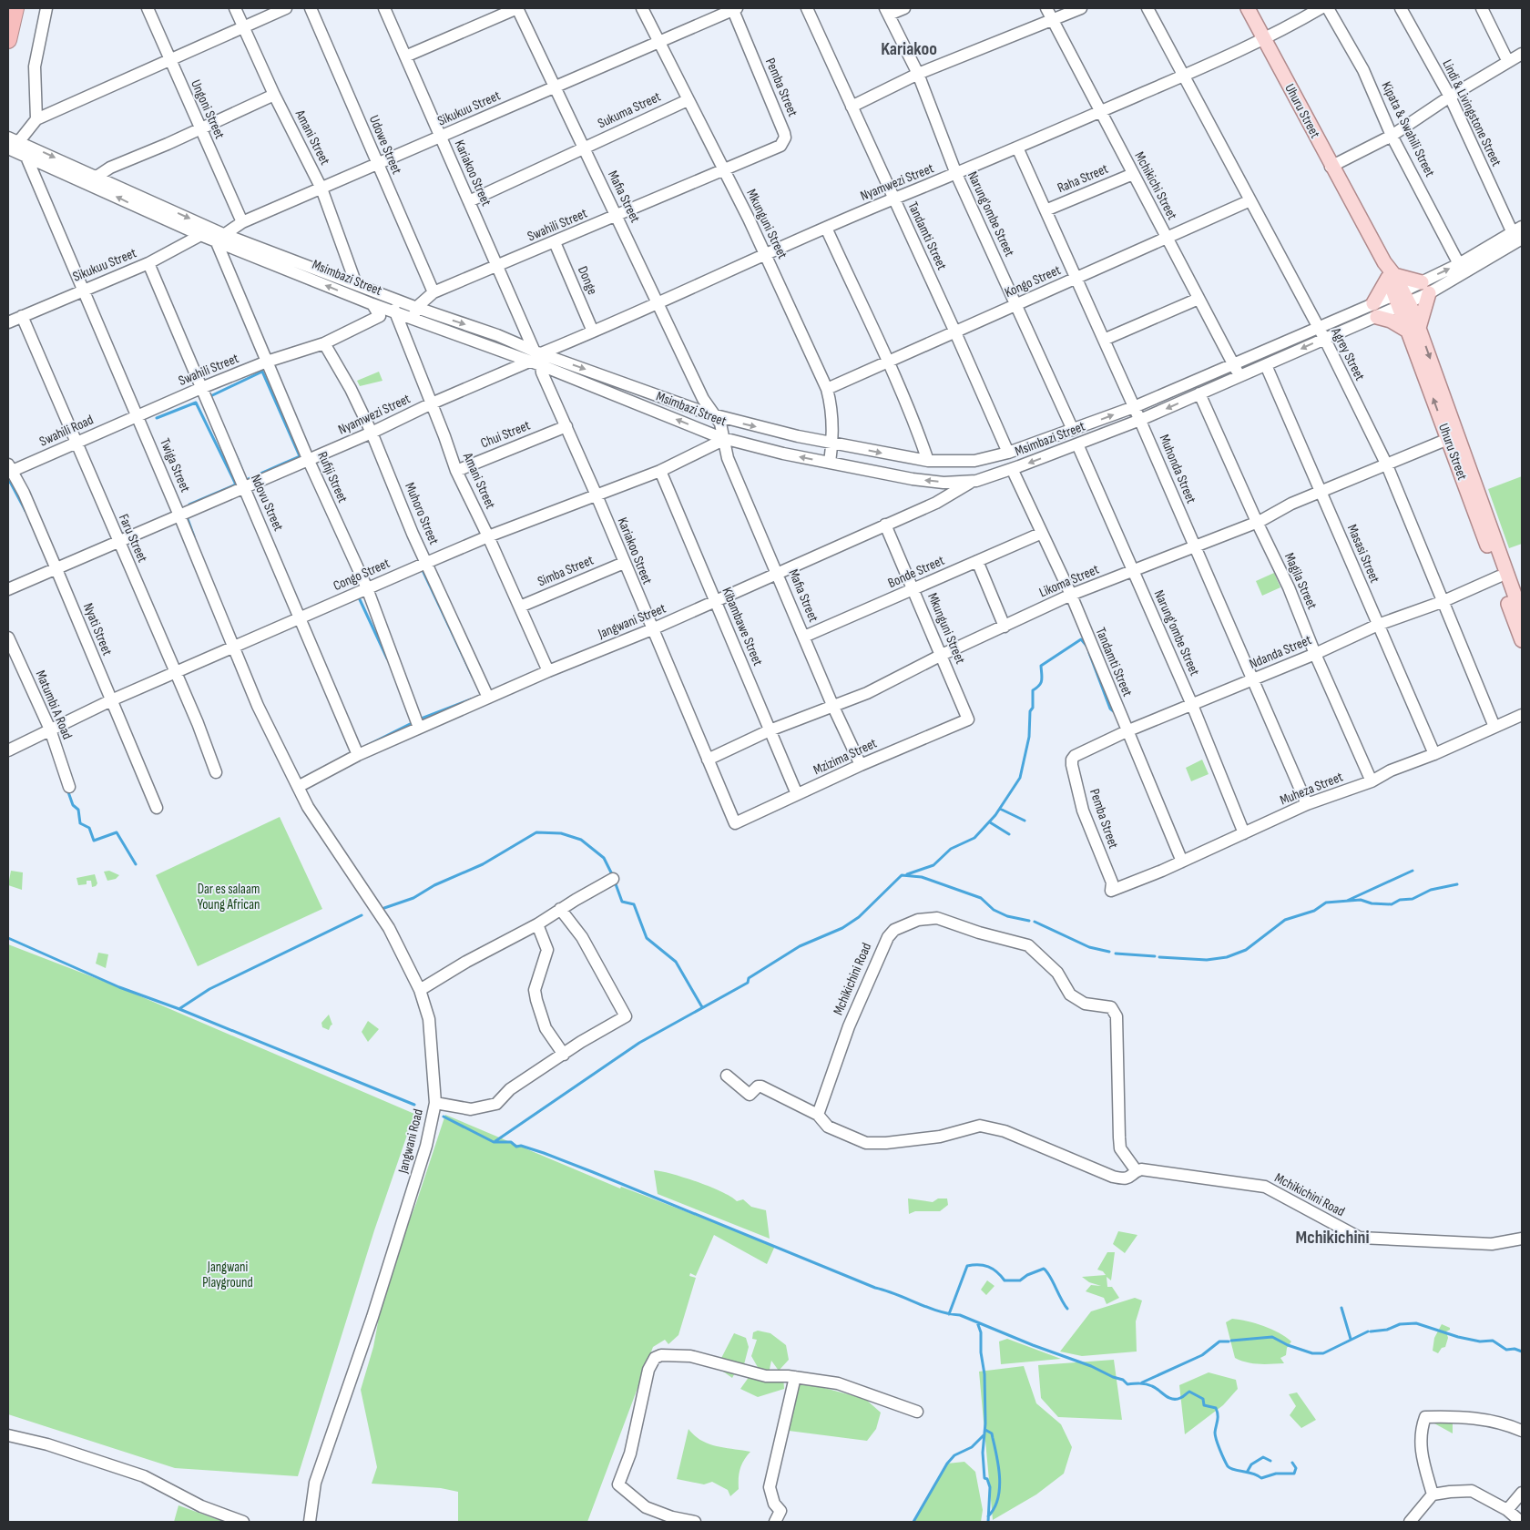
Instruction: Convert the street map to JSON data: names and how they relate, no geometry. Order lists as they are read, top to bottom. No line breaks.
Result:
{"streets":{"main road":["Uhuru Street"],"street":["Pemba Street","Sikukuu Street","Ungoni Street","Sukuma Street","Lindi & Livingstone Street","Kipata & Swahili Street","Amani Street","Udowe Street","Kariakoo Street","Raha Street","Nyamwezi Street","Mchikichi Street","Mafia Street","Narung'ombe Street","Mkunguni Street","Swahili Street","Tandamti Street","Msimbazi Street","Donge","Kongo Street","Agrey Street","Swahili Road","Chui Street","Twiga Street","Muhonda Street","Rufiji Street","Ndovu Street","Muhoro Street","Faru Street","Masasi Street","Simba Street","Bonde Street","Congo Street","Likoma Street","Magila Street","Jangwani Street","Kibambawe Street","Nyati Street","Ndanda Street","Matumbi A Road","Mzizima Street","Muheza Street","Mchikichini Road","Jangwani Road"]},"crossings":[["Pemba Street","Sikukuu Street"],["Pemba Street","Mkunguni Street"],["Pemba Street","Swahili Street"],["Pemba Street","Ndanda Street"],["Pemba Street","Muheza Street"],["Sikukuu Street","Ungoni Street"],["Sikukuu Street","Amani Street"],["Sikukuu Street","Udowe Street"],["Sikukuu Street","Kariakoo Street"],["Sikukuu Street","Mafia Street"],["Sikukuu Street","Mkunguni Street"],["Sikukuu Street","Msimbazi Street"],["Sikukuu Street","Twiga Street"],["Sikukuu Street","Rufiji Street"],["Sikukuu Street","Ndovu Street"],["Sikukuu Street","Faru Street"],["Sukuma Street","Kariakoo Street"],["Sukuma Street","Mafia Street"],["Sukuma Street","Mkunguni Street"],["Uhuru Street","Nyamwezi Street"],["Uhuru Street","Msimbazi Street"],["Uhuru Street","Likoma Street"],["Uhuru Street","Ndanda Street"],["Amani Street","Nyamwezi Street"],["Amani Street","Msimbazi Street"],["Amani Street","Chui Street"],["Amani Street","Simba Street"],["Amani Street","Congo Street"],["Amani Street","Jangwani Street"],["Udowe Street","Swahili Street"],["Kariakoo Street","Nyamwezi Street"],["Kariakoo Street","Swahili Street"],["Kariakoo Street","Msimbazi Street"],["Kariakoo Street","Chui Street"],["Kariakoo Street","Simba Street"],["Kariakoo Street","Congo Street"],["Kariakoo Street","Likoma Street"],["Kariakoo Street","Jangwani Street"],["Kariakoo Street","Mzizima Street"],["Raha Street","Mchikichi Street"],["Raha Street","Muhonda Street"],["Nyamwezi Street","Mchikichi Street"],["Nyamwezi Street","Mafia Street"],["Nyamwezi Street","Narung'ombe Street"],["Nyamwezi Street","Mkunguni Street"],["Nyamwezi Street","Tandamti Street"],["Nyamwezi Street","Msimbazi Street"],["Nyamwezi Street","Donge"],["Nyamwezi Street","Agrey Street"],["Nyamwezi Street","Twiga Street"],["Nyamwezi Street","Muhonda Street"],["Nyamwezi Street","Rufiji Street"],["Nyamwezi Street","Ndovu Street"],["Nyamwezi Street","Muhoro Street"],["Nyamwezi Street","Faru Street"],["Nyamwezi Street","Nyati Street"],["Mchikichi Street","Msimbazi Street"],["Mchikichi Street","Kongo Street"],["Mafia Street","Swahili Street"],["Mafia Street","Msimbazi Street"],["Mafia Street","Bonde Street"],["Mafia Street","Congo Street"],["Mafia Street","Likoma Street"],["Mafia Street","Jangwani Street"],["Mafia Street","Mzizima Street"],["Narung'ombe Street","Msimbazi Street"],["Narung'ombe Street","Kongo Street"],["Narung'ombe Street","Likoma Street"],["Narung'ombe Street","Ndanda Street"],["Narung'ombe Street","Muheza Street"],["Mkunguni Street","Swahili Street"],["Mkunguni Street","Msimbazi Street"],["Mkunguni Street","Kongo Street"],["Mkunguni Street","Bonde Street"],["Mkunguni Street","Likoma Street"],["Mkunguni Street","Jangwani Street"],["Mkunguni Street","Mzizima Street"],["Swahili Street","Msimbazi Street"],["Swahili Street","Donge"],["Swahili Street","Swahili Road"],["Swahili Street","Twiga Street"],["Swahili Street","Rufiji Street"],["Swahili Street","Ndovu Street"],["Swahili Street","Muhoro Street"],["Tandamti Street","Msimbazi Street"],["Tandamti Street","Kongo Street"],["Tandamti Street","Bonde Street"],["Tandamti Street","Likoma Street"],["Tandamti Street","Ndanda Street"],["Tandamti Street","Muheza Street"],["Msimbazi Street","Agrey Street"],["Msimbazi Street","Twiga Street"],["Msimbazi Street","Muhonda Street"],["Msimbazi Street","Rufiji Street"],["Msimbazi Street","Masasi Street"],["Msimbazi Street","Congo Street"],["Msimbazi Street","Magila Street"],["Msimbazi Street","Jangwani Street"],["Kongo Street","Agrey Street"],["Kongo Street","Muhonda Street"],["Agrey Street","Likoma Street"],["Agrey Street","Ndanda Street"],["Agrey Street","Muheza Street"],["Swahili Road","Twiga Street"],["Swahili Road","Faru Street"],["Swahili Road","Nyati Street"],["Twiga Street","Congo Street"],["Twiga Street","Jangwani Street"],["Twiga Street","Jangwani Road"],["Muhonda Street","Likoma Street"],["Muhonda Street","Ndanda Street"],["Muhonda Street","Muheza Street"],["Rufiji Street","Congo Street"],["Rufiji Street","Jangwani Street"],["Ndovu Street","Congo Street"],["Ndovu Street","Jangwani Street"],["Muhoro Street","Congo Street"],["Muhoro Street","Jangwani Street"],["Faru Street","Congo Street"],["Masasi Street","Likoma Street"],["Masasi Street","Ndanda Street"],["Masasi Street","Muheza Street"],["Congo Street","Kibambawe Street"],["Congo Street","Nyati Street"],["Congo Street","Matumbi A Road"],["Likoma Street","Magila Street"],["Likoma Street","Kibambawe Street"],["Magila Street","Ndanda Street"],["Magila Street","Muheza Street"],["Jangwani Street","Kibambawe Street"],["Jangwani Street","Jangwani Road"],["Kibambawe Street","Mzizima Street"]],"districts":["Kariakoo","Mchikichini"],"parks":["Dar es salaam Young African","Jangwani Playground"]}
